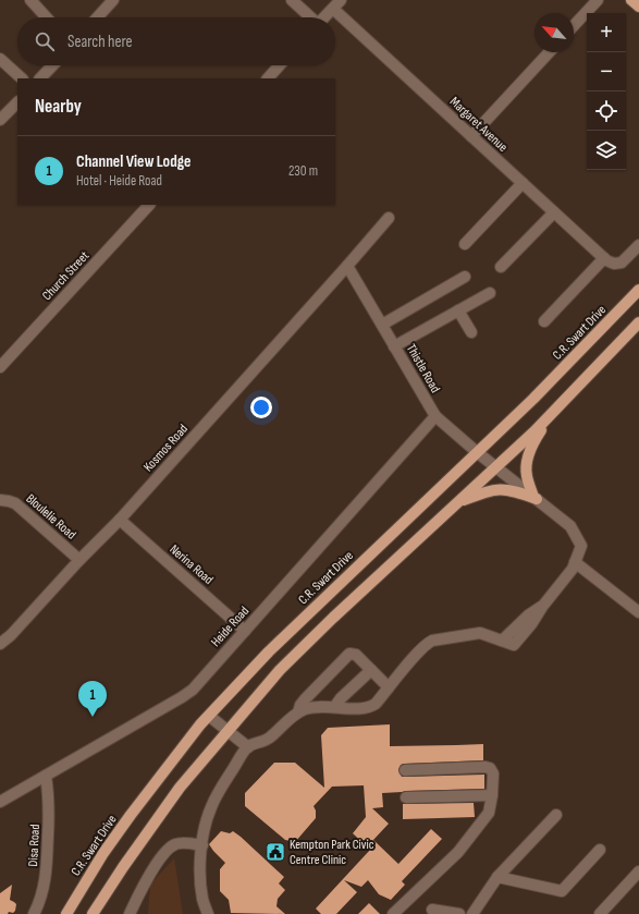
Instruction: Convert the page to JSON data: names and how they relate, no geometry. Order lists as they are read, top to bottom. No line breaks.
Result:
{"streets":{"main road":["C.R. Swart Drive"],"street":["Margaret Avenue","Church Street","Thistle Road","Kosmos Road","Bloulelie Road","Nerina Road","Heide Road","Disa Road"]},"crossings":[["C.R. Swart Drive","Thistle Road"],["Thistle Road","Kosmos Road"],["Thistle Road","Heide Road"],["Kosmos Road","Bloulelie Road"],["Kosmos Road","Nerina Road"],["Nerina Road","Heide Road"],["Heide Road","Disa Road"]],"places":{"public building":["Kempton Park Civic Centre Clinic"]},"north":"top left","page":{"map_buttons":["+","−"],"search":"Search here","heading":"Nearby","list":[{"mark":"1","name":"Channel View Lodge","note":"Hotel · Heide Road","value":"230 m"}],"pins":"1"}}
